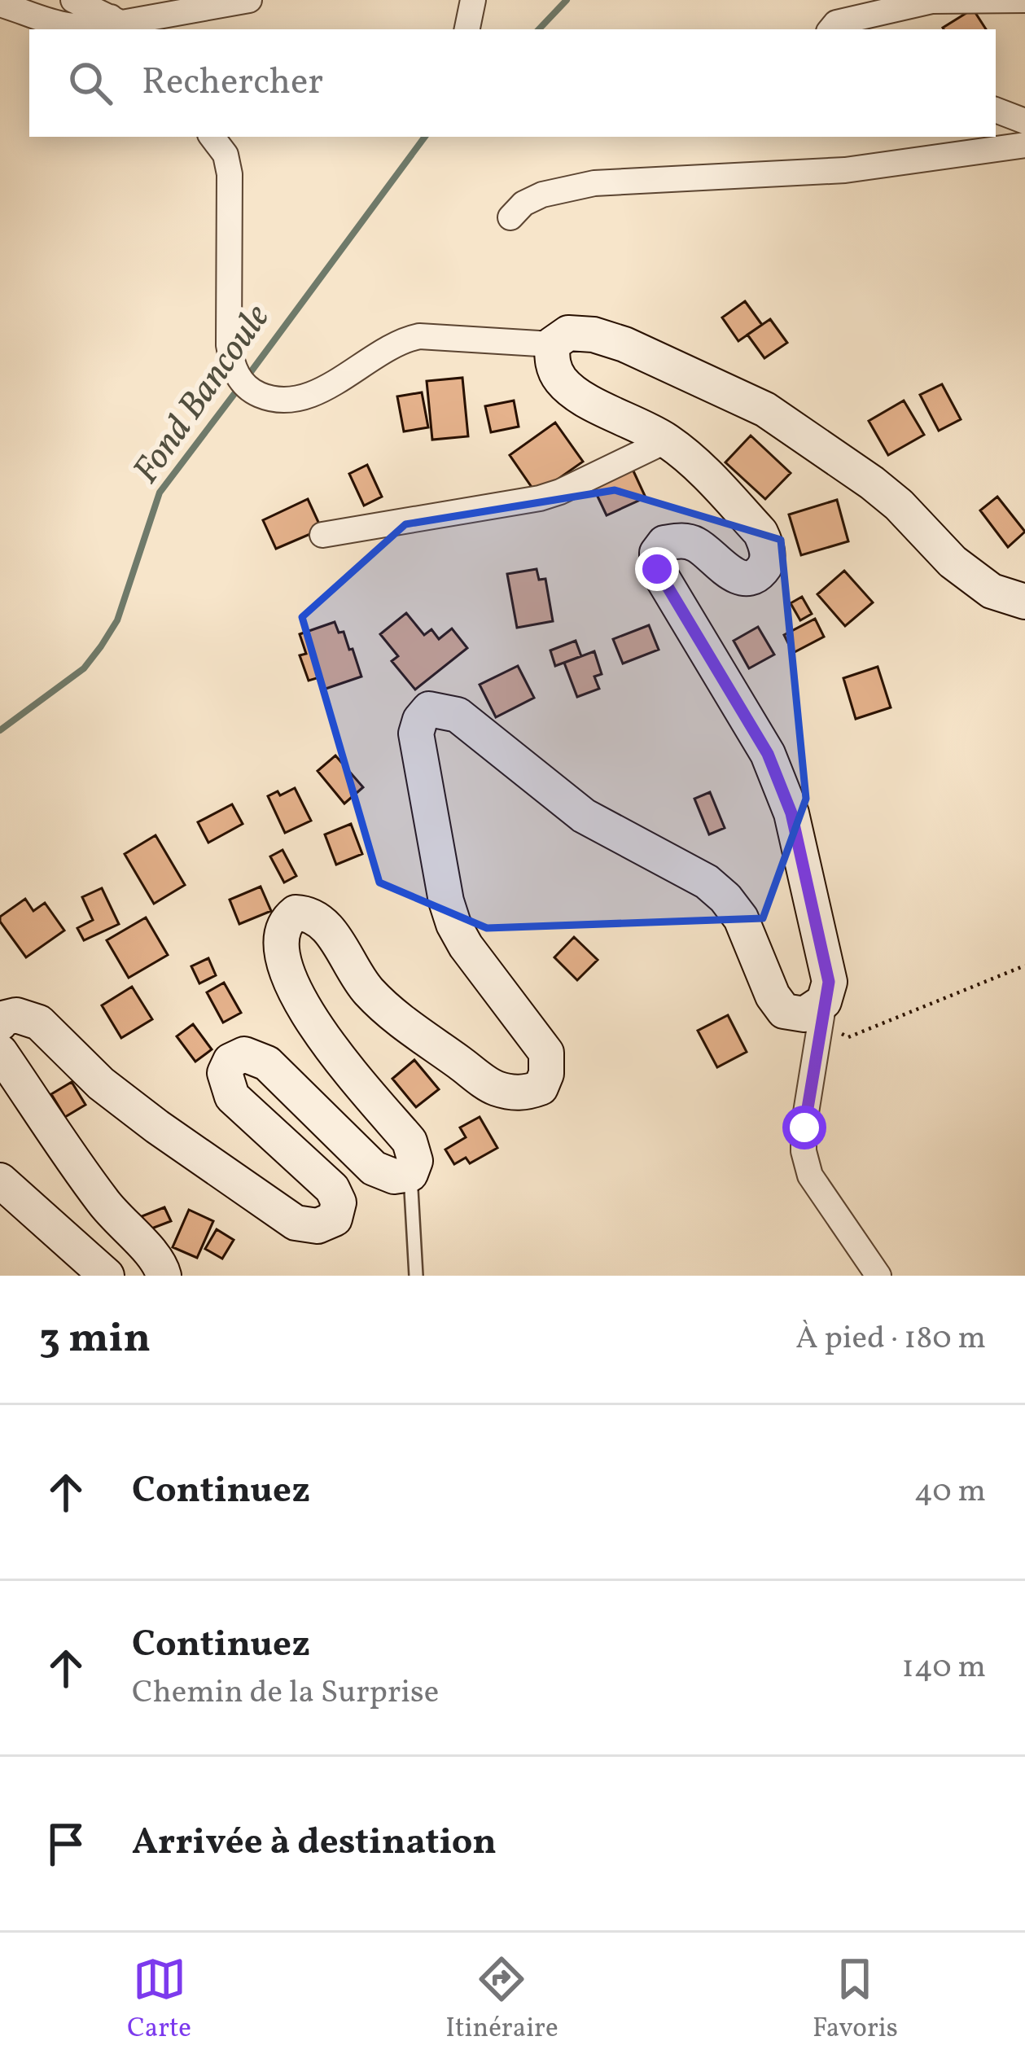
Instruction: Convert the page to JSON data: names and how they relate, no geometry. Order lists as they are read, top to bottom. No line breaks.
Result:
{"water":["Fond Bancoule"],"page":{"search":"Rechercher","heading":["3 min","À pied · 180 m"],"list":[["Continuez","40 m"],["Continuez","Chemin de la Surprise","140 m"],"Arrivée à destination"],"nav":["Carte","Itinéraire","Favoris"]}}
